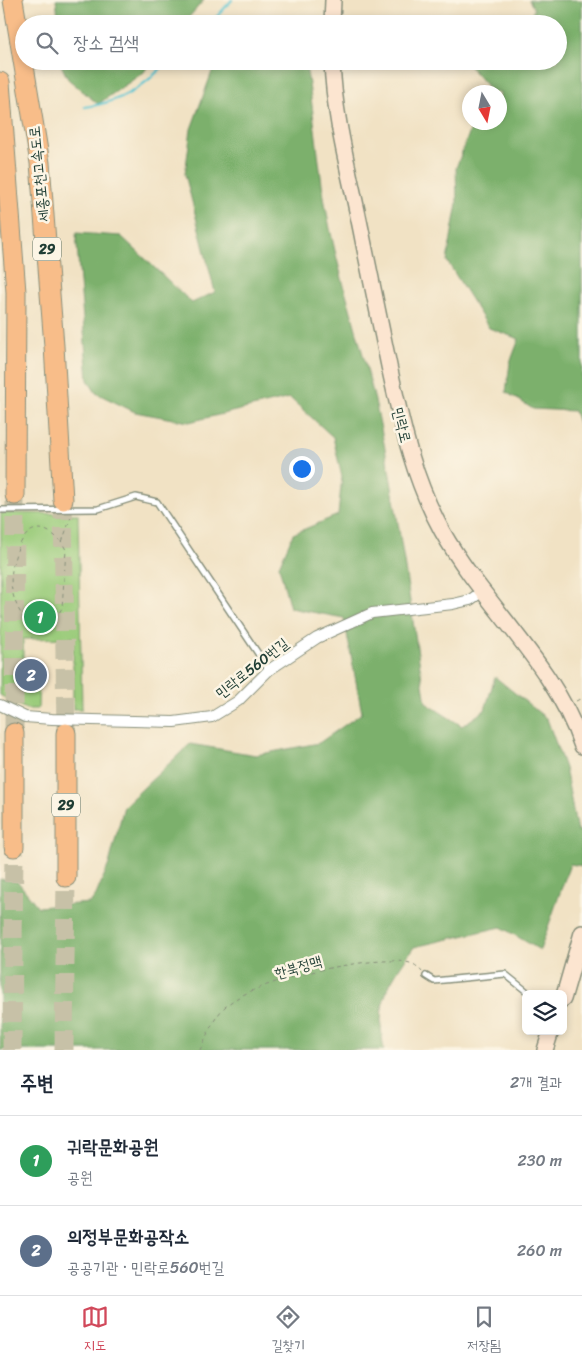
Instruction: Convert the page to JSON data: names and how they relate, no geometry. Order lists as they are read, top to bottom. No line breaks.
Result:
{"streets":{"highway":["세종포천고속도로","29"],"main road":["민락로"],"street":["민락로560번길"],"path":["한북정맥"]},"crossings":[["민락로","민락로560번길"]],"north":"bottom","page":{"search":"장소 검색","pins":["1","2"],"heading":["주변","2개 결과"],"list":[{"mark":"1","name":"귀락문화공원","note":"공원","value":"230 m"},{"mark":"2","name":"의정부문화공작소","note":"공공기관 · 민락로560번길","value":"260 m"}],"nav":["지도","길찾기","저장됨"]}}
